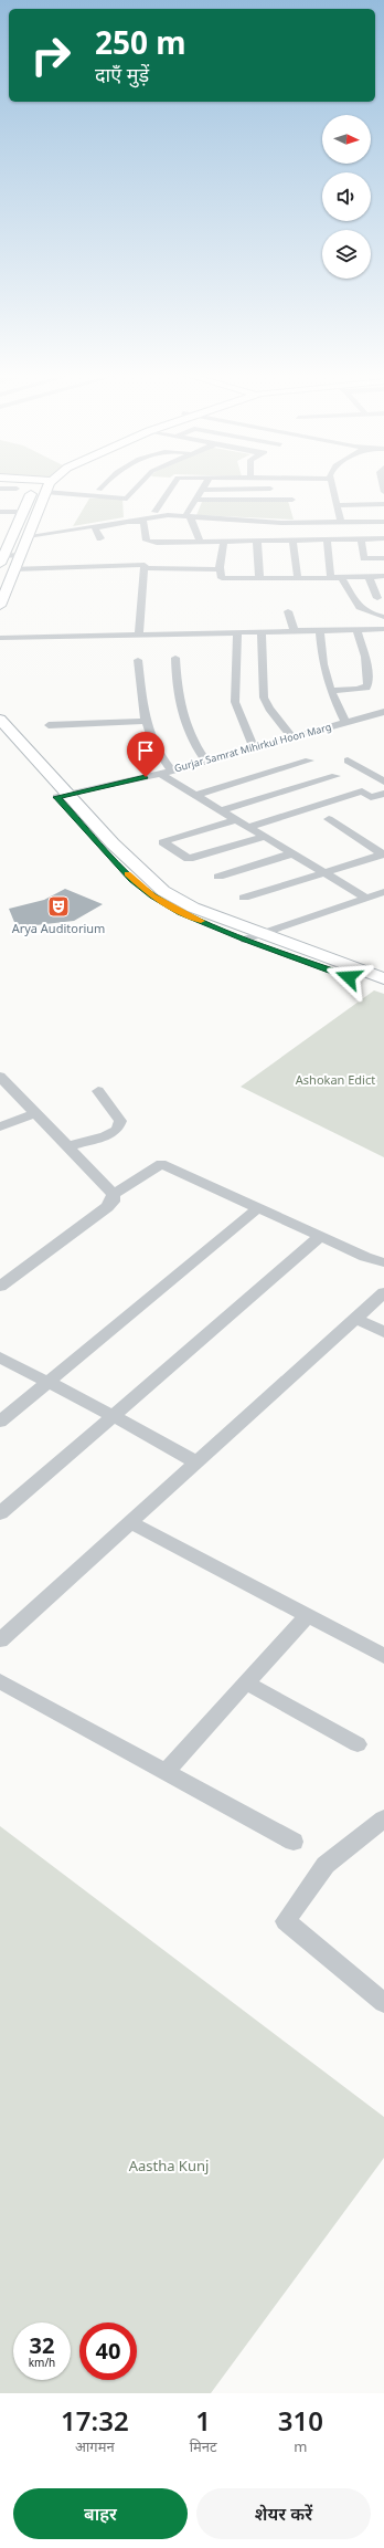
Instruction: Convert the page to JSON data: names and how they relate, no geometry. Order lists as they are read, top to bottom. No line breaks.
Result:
{"streets":{"street":["Gurjar Samrat Mihirkul Hoon Marg"]},"parks":["Ashokan Edict","Aastha Kunj"],"places":{"theatre":["Arya Auditorium"]},"north":"right","page":{"turn":["250 m","दाएँ मुड़ें"],"speed":"32 km/h","limit":"40","eta":["17:32","आगमन","1","मिनट","310","m"],"buttons":["बाहर","शेयर करें"]}}
